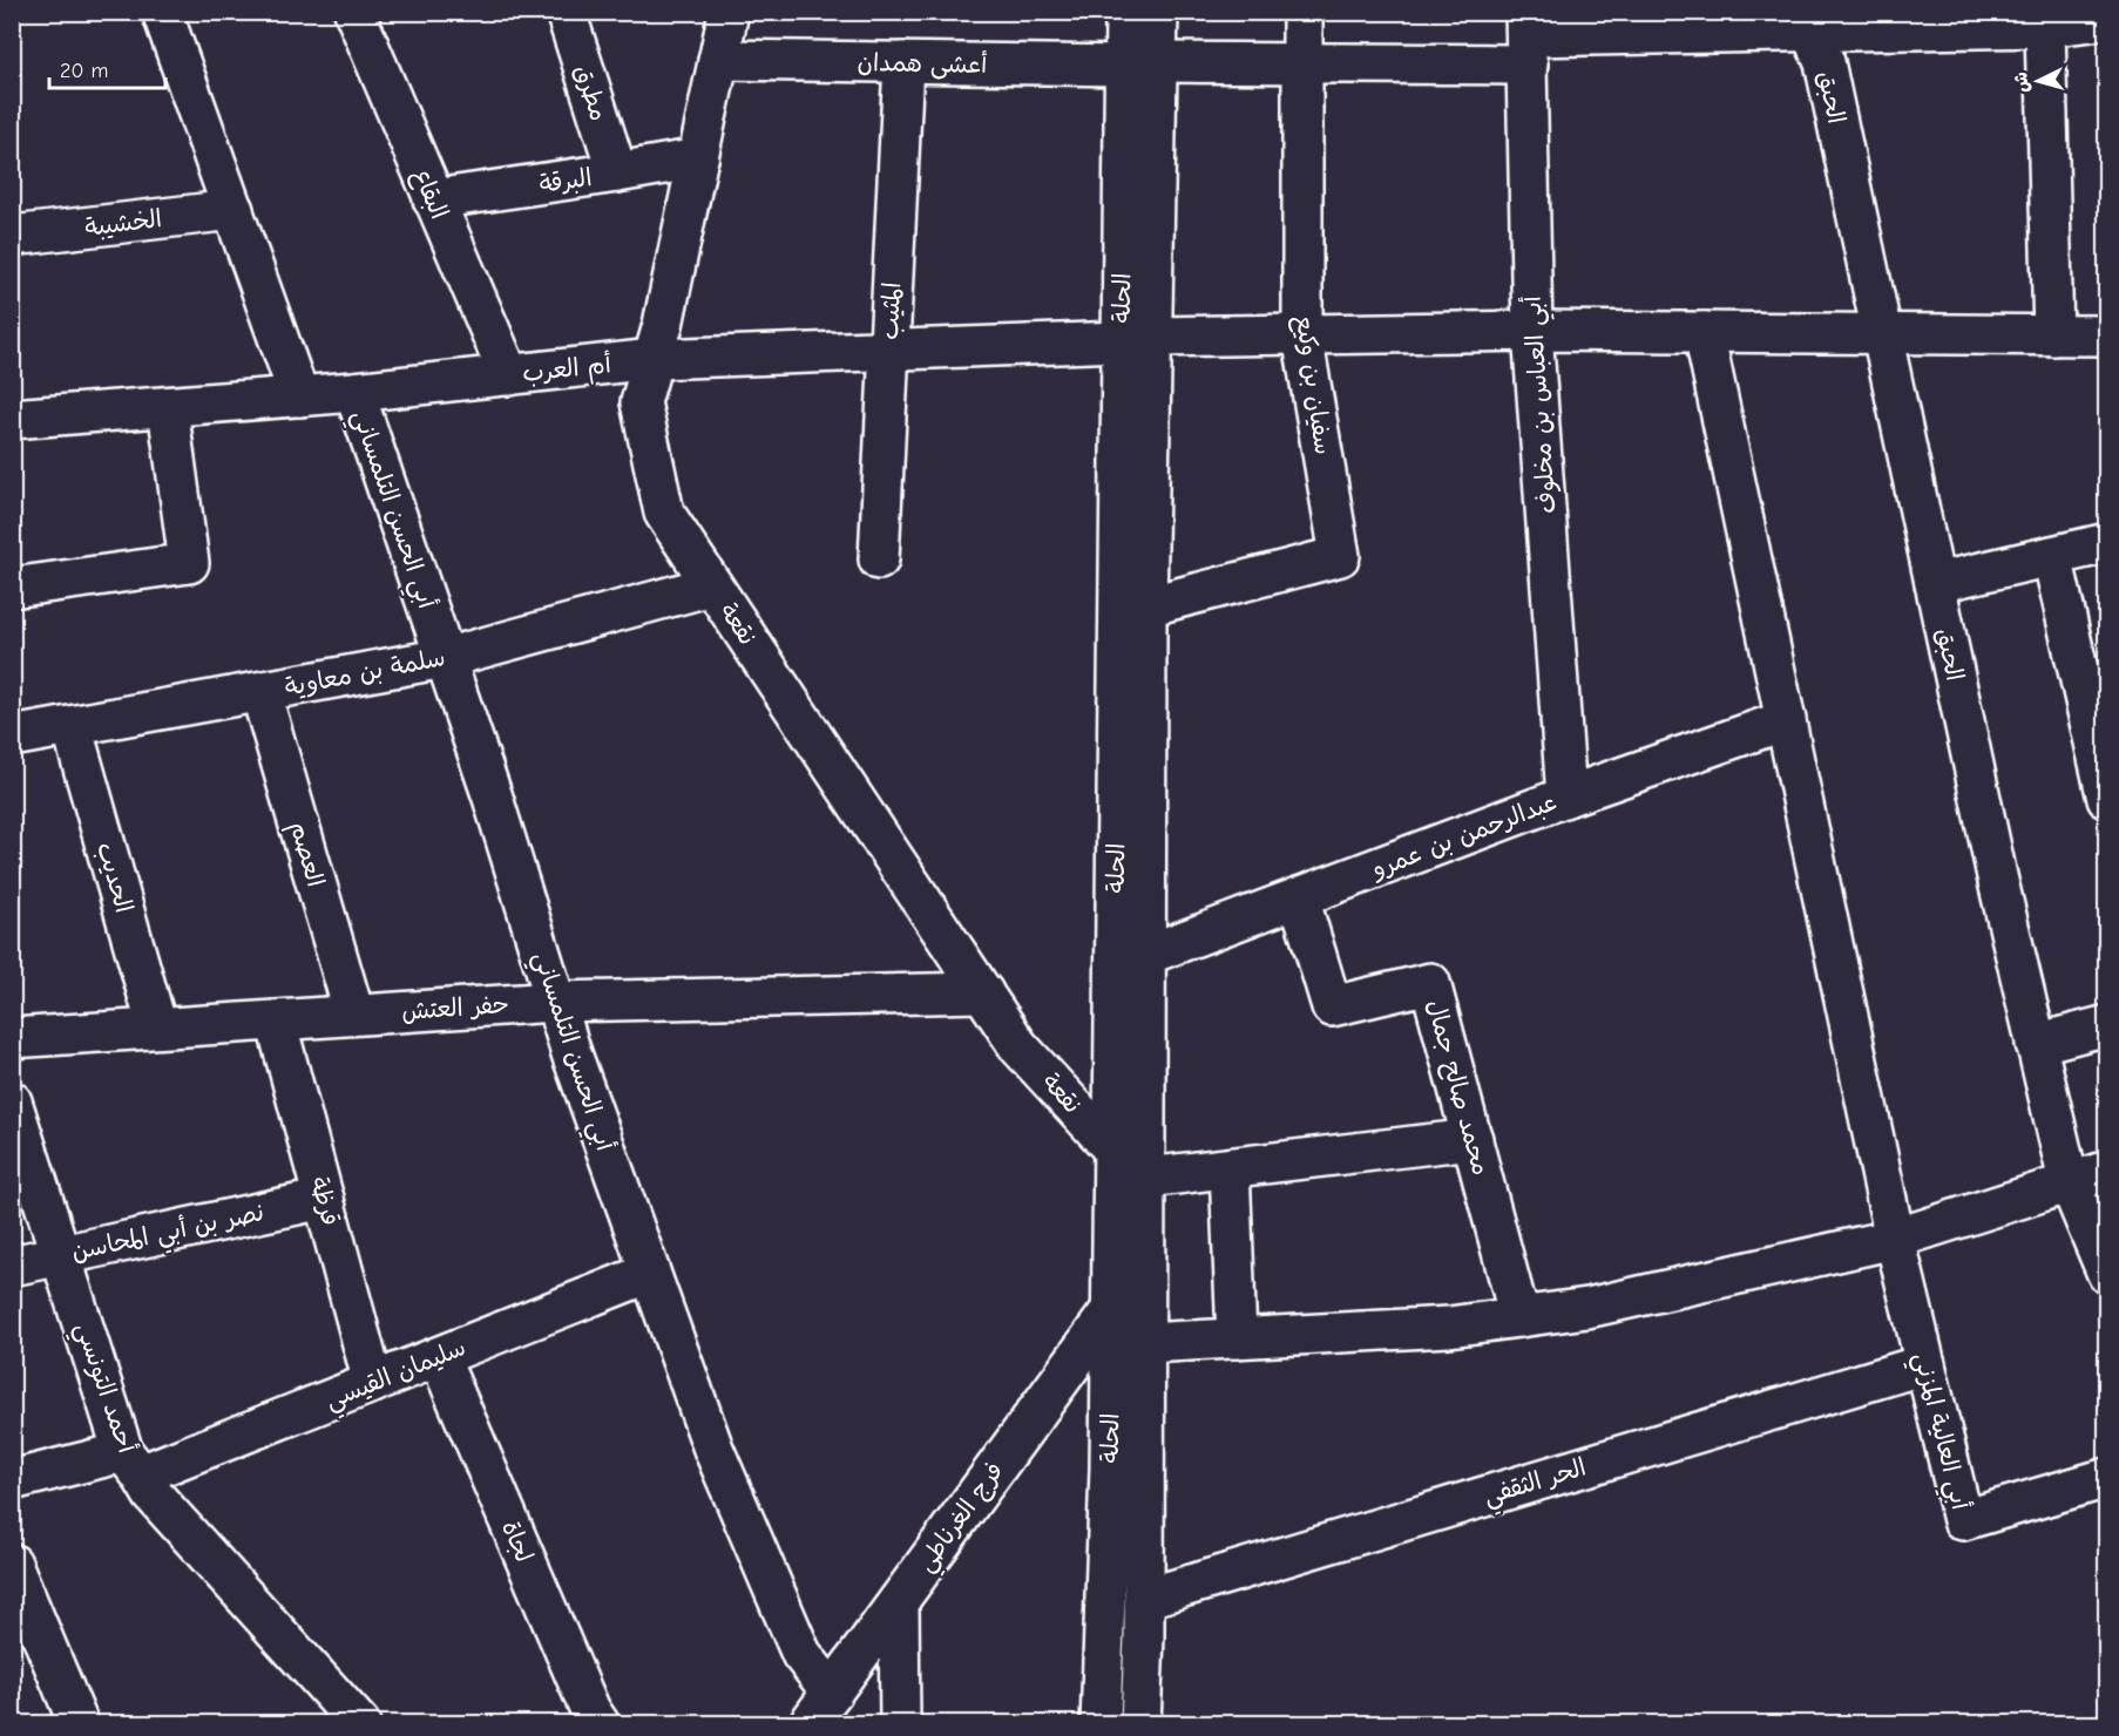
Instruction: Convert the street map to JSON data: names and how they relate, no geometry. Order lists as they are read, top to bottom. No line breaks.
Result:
{"streets":{"street":["أعشى همدان","مطرق","الحبق","البرقة","البقاع","الخشيبة","الحلة","المثيب","أم العرب","سفيان بن وكيع","أبي العباس بن مخلوف","أبي الحسن التلمساني","نقعة","سلمة بن معاوية","عبدالرحمن بن عمرو","العصم","الحديب","حفر العتش","محمد صالح جمال","قرظة","نصر بن أبي المحاسن","سليمان القيسي","أحمد التونسي","أبي العالية المزني","الحر الثقفي","فرج الغرناطي","لجاة"]},"crossings":[["أعشى همدان","الحبق"],["أعشى همدان","الحلة"],["أعشى همدان","المثيب"],["أعشى همدان","سفيان بن وكيع"],["أعشى همدان","أبي العباس بن مخلوف"],["أعشى همدان","نقعة"],["مطرق","البرقة"],["الحبق","أم العرب"],["البرقة","البقاع"],["البرقة","نقعة"],["البقاع","أم العرب"],["الحلة","أم العرب"],["الحلة","سفيان بن وكيع"],["الحلة","نقعة"],["الحلة","عبدالرحمن بن عمرو"],["الحلة","الحر الثقفي"],["الحلة","فرج الغرناطي"],["المثيب","أم العرب"],["أم العرب","سفيان بن وكيع"],["أم العرب","أبي العباس بن مخلوف"],["أم العرب","أبي الحسن التلمساني"],["أم العرب","نقعة"],["أم العرب","أبي العالية المزني"],["أبي العباس بن مخلوف","عبدالرحمن بن عمرو"],["أبي الحسن التلمساني","سلمة بن معاوية"],["أبي الحسن التلمساني","حفر العتش"],["أبي الحسن التلمساني","سليمان القيسي"],["أبي الحسن التلمساني","فرج الغرناطي"],["نقعة","سلمة بن معاوية"],["نقعة","حفر العتش"],["سلمة بن معاوية","العصم"],["سلمة بن معاوية","الحديب"],["عبدالرحمن بن عمرو","محمد صالح جمال"],["عبدالرحمن بن عمرو","أبي العالية المزني"],["العصم","حفر العتش"],["الحديب","حفر العتش"],["حفر العتش","قرظة"],["قرظة","نصر بن أبي المحاسن"],["قرظة","سليمان القيسي"],["نصر بن أبي المحاسن","أحمد التونسي"],["سليمان القيسي","أحمد التونسي"],["سليمان القيسي","لجاة"],["أبي العالية المزني","الحر الثقفي"]],"scale_bar":"20 m","north":"left"}
